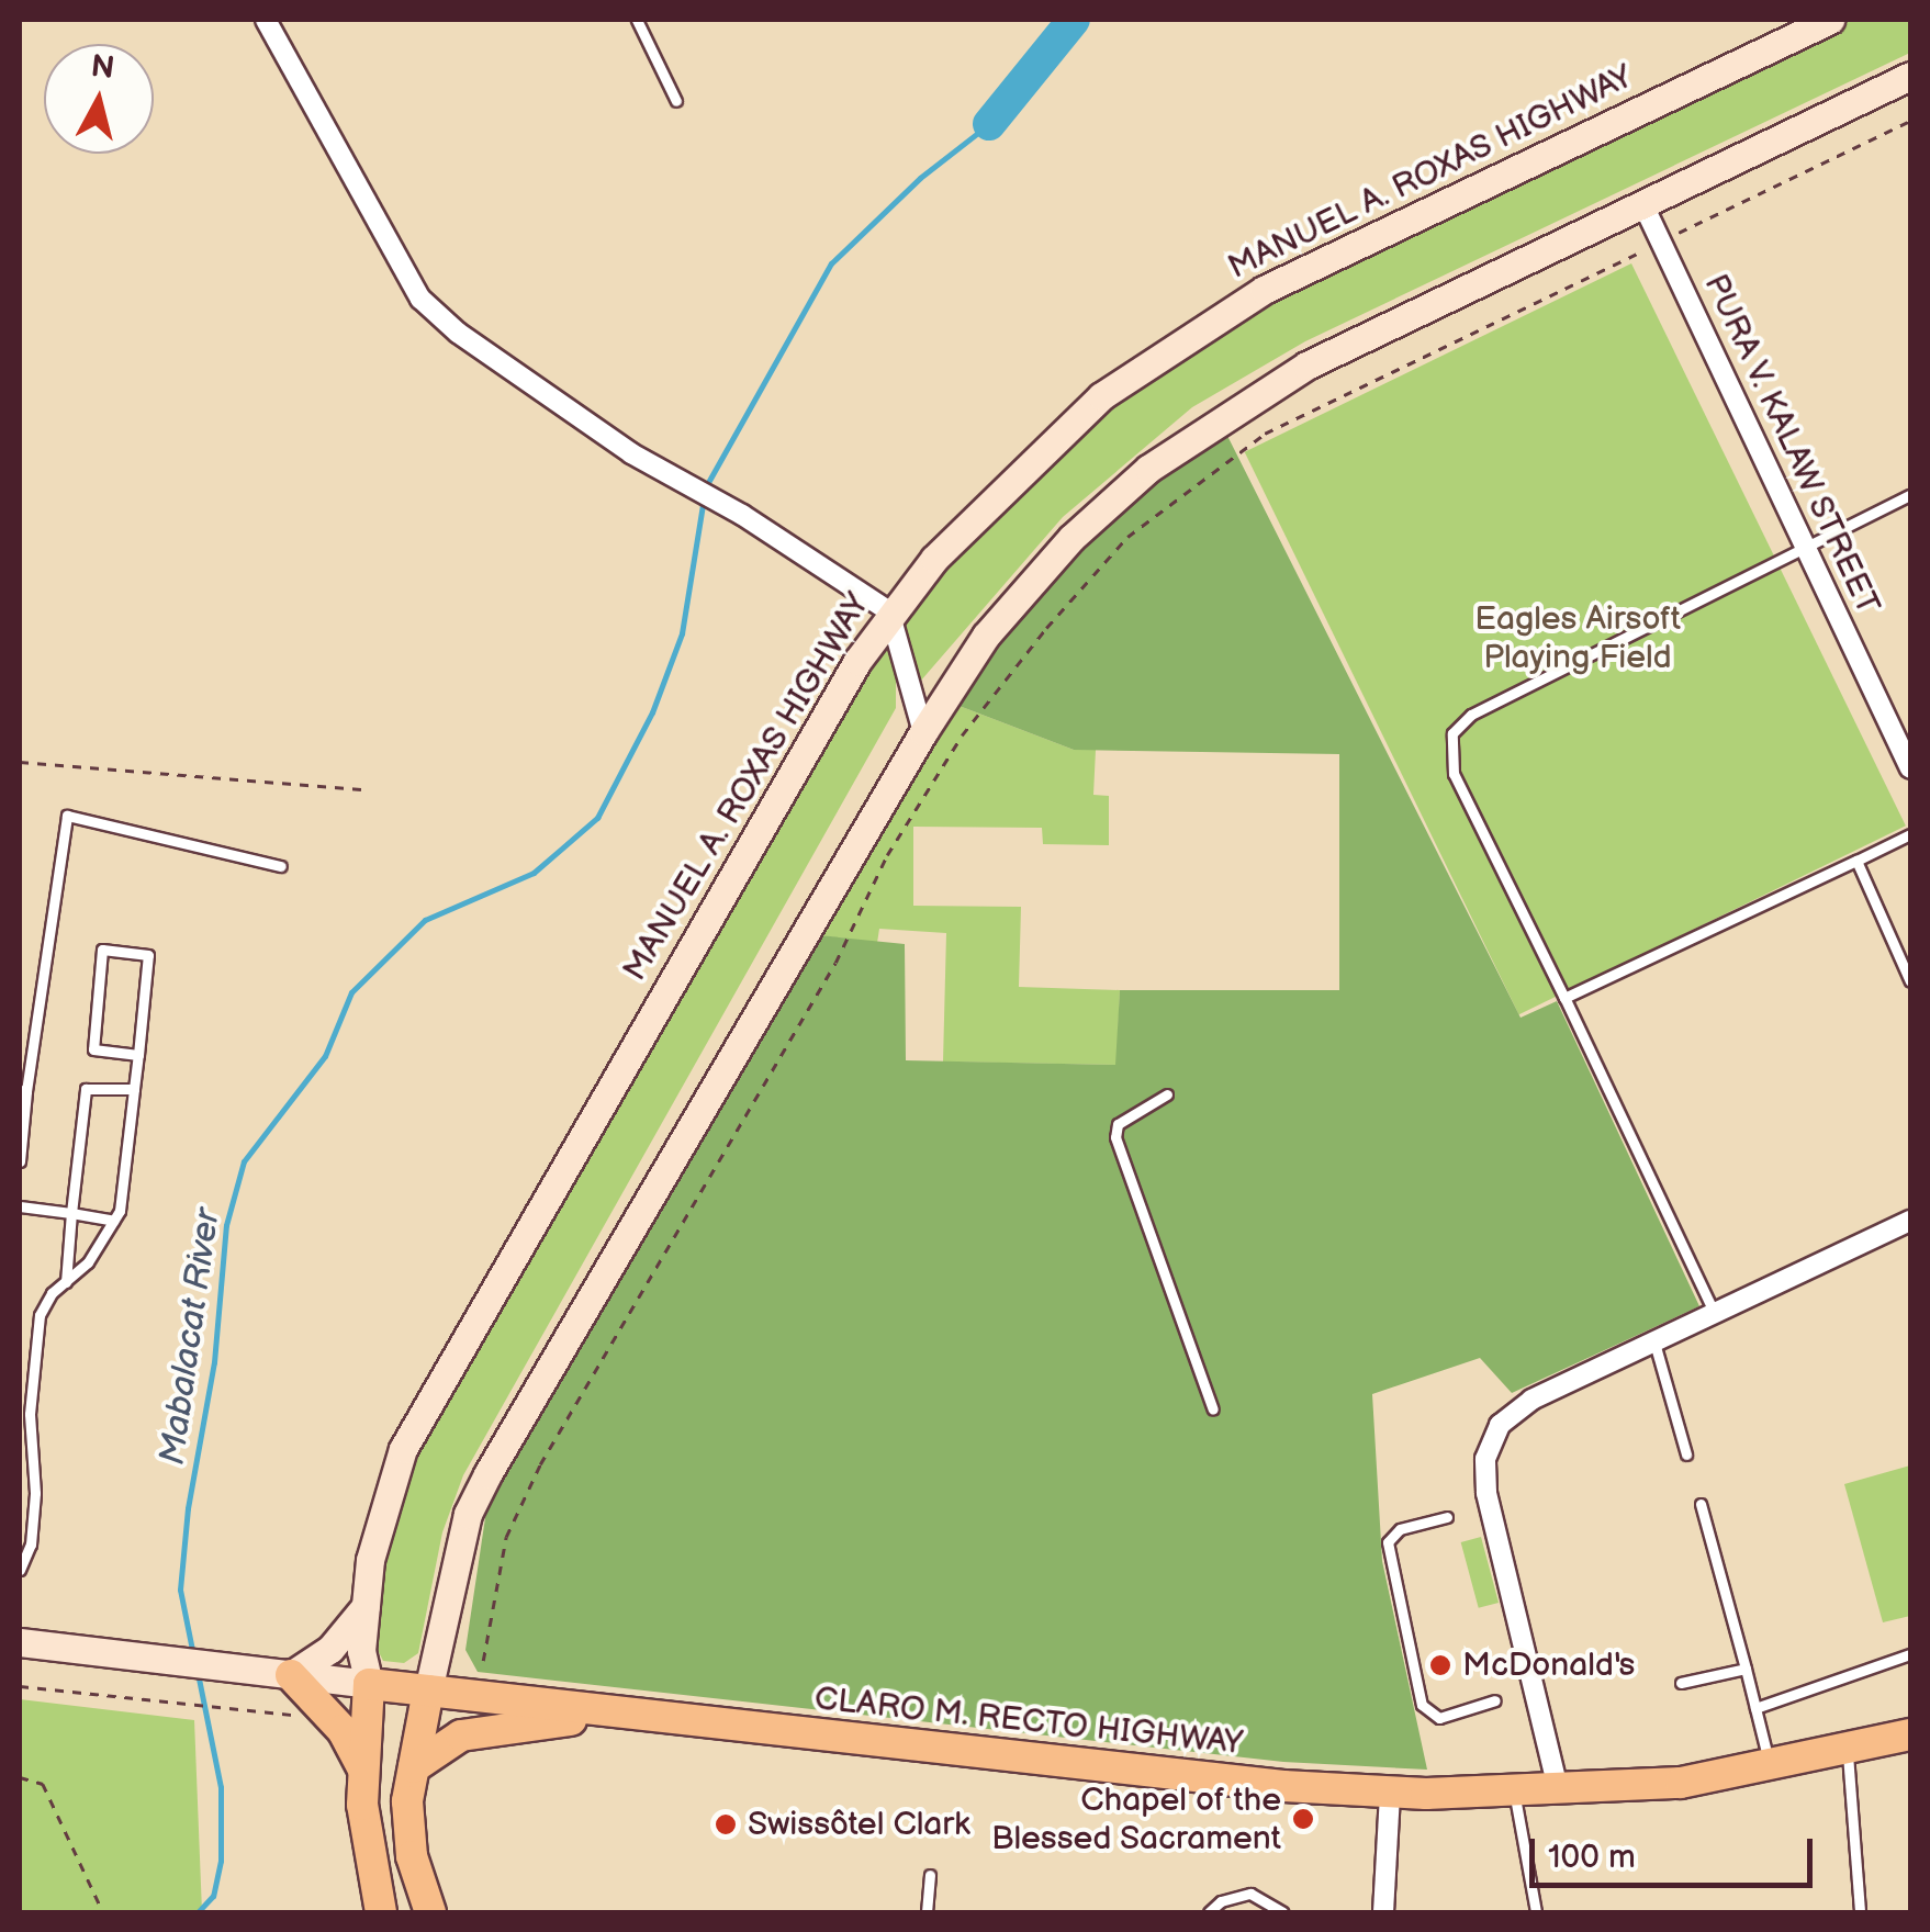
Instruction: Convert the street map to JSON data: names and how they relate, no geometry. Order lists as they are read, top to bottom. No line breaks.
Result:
{"streets":{"main road":["MANUEL A. ROXAS HIGHWAY","CLARO M. RECTO HIGHWAY"],"street":["PURA V. KALAW STREET"]},"crossings":[["MANUEL A. ROXAS HIGHWAY","CLARO M. RECTO HIGHWAY"]],"water":["Mabalacat River"],"parks":["Eagles Airsoft Playing Field"],"places":["McDonald's","Chapel of the Blessed Sacrament","Swissôtel Clark"],"scale_bar":"100 m","north":"top"}
